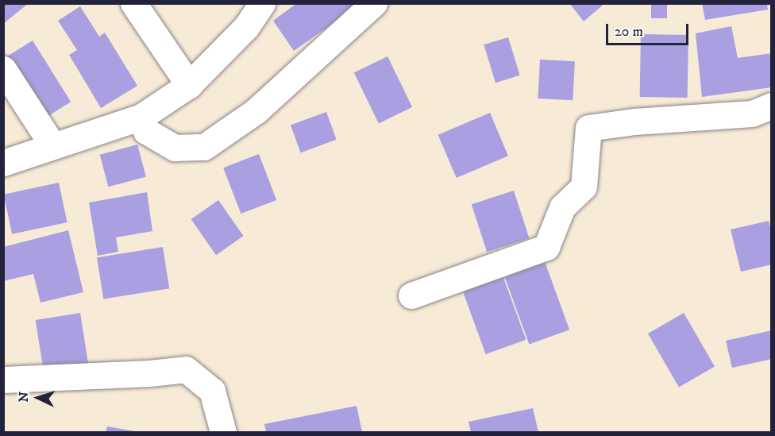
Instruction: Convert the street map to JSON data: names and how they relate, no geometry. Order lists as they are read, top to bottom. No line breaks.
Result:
{"scale_bar":"20 m","north":"left"}
